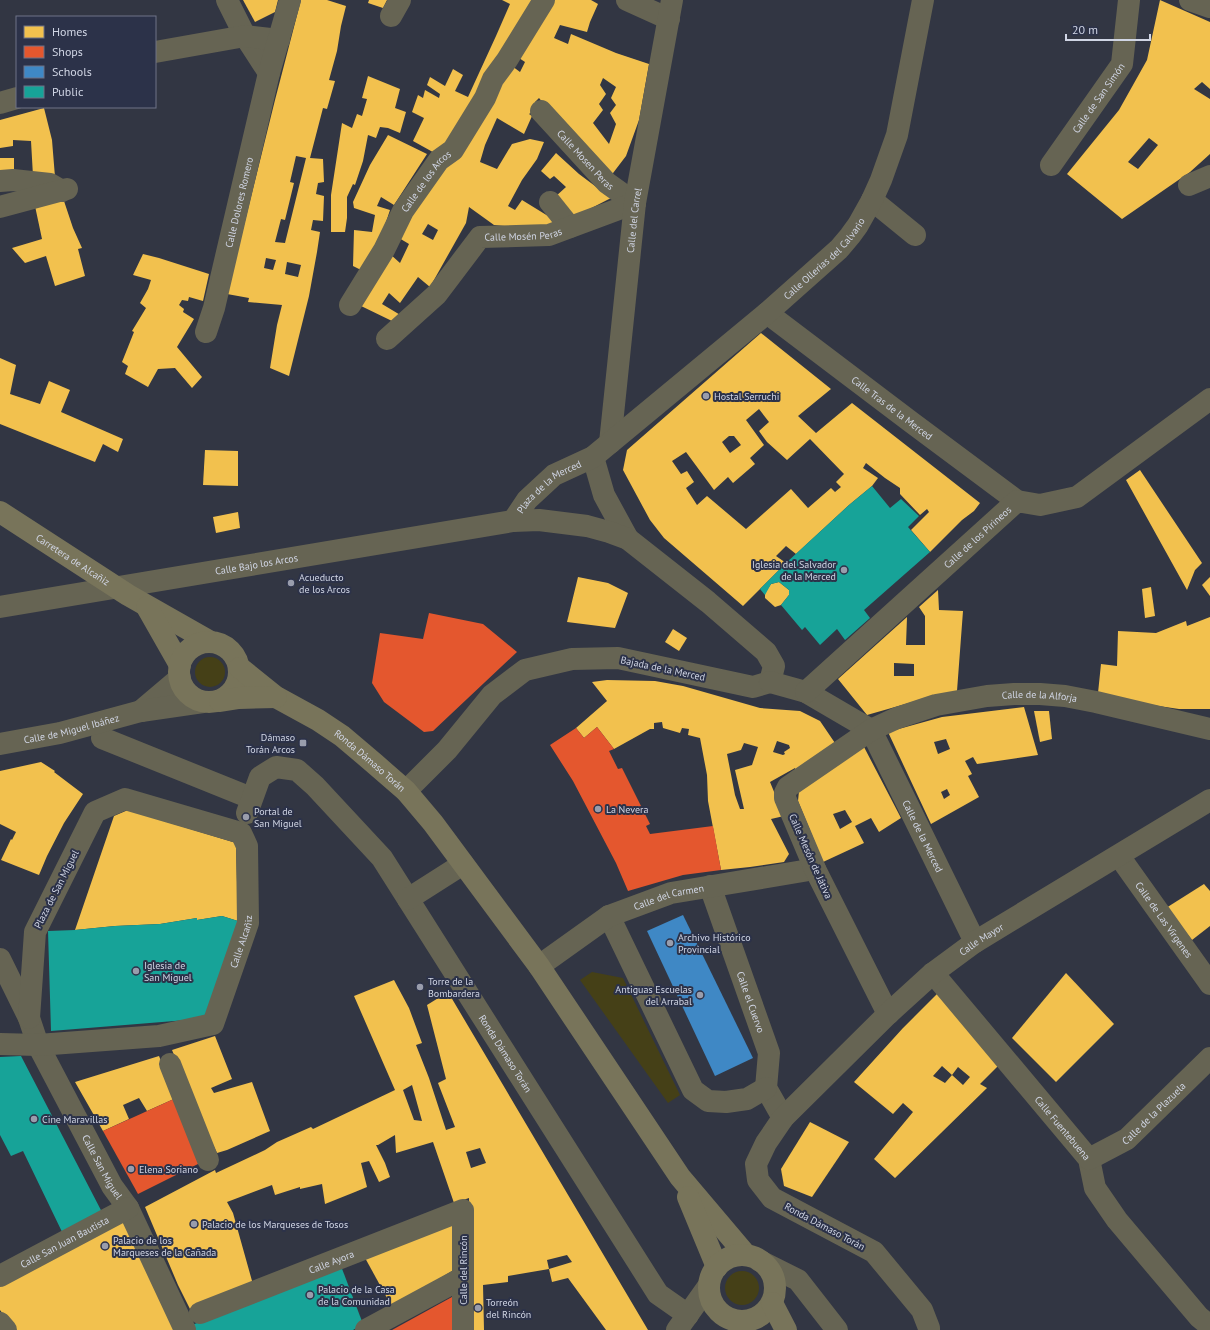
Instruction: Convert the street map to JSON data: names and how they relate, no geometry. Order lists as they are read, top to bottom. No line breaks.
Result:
{"streets":{"main road":["Carretera de Alcañiz","Ronda Dámaso Torán"],"street":["Calle de San Simón","Calle Mosen Peras","Calle de los Arcos","Calle Dolores Romero","Calle del Carrel","Calle Mosén Peras","Calle Ollerias del Calvario","Calle Tras de la Merced","Plaza de la Merced","Calle de los Pirineos","Calle Bajo los Arcos","Bajada de la Merced","Calle de la Alforja","Calle de Miguel Ibáñez","Calle de la Merced","Calle Mesón de Játiva","Plaza de San Miguel","Calle del Carmen","Calle de Las Vírgenes","Calle Mayor","Calle Alcañiz","Calle el Cuervo","Calle de la Plazuela","Calle Fuentebuena","Calle San Miguel","Calle San Juan Bautista","Calle Ayora","Calle del Rincón"]},"crossings":[["Calle Mosen Peras","Calle del Carrel"],["Calle Mosen Peras","Calle Mosén Peras"],["Calle del Carrel","Calle Mosén Peras"],["Calle del Carrel","Calle Ollerias del Calvario"],["Calle del Carrel","Plaza de la Merced"],["Calle Ollerias del Calvario","Calle Tras de la Merced"],["Calle Ollerias del Calvario","Plaza de la Merced"],["Calle Tras de la Merced","Calle de los Pirineos"],["Plaza de la Merced","Calle Bajo los Arcos"],["Plaza de la Merced","Bajada de la Merced"],["Carretera de Alcañiz","Calle de Miguel Ibáñez"],["Carretera de Alcañiz","Ronda Dámaso Torán"],["Bajada de la Merced","Ronda Dámaso Torán"],["Calle de la Alforja","Calle de la Merced"],["Calle de la Alforja","Calle Mesón de Játiva"],["Calle de Miguel Ibáñez","Ronda Dámaso Torán"],["Ronda Dámaso Torán","Plaza de San Miguel"],["Ronda Dámaso Torán","Calle del Carmen"],["Ronda Dámaso Torán","Calle Mayor"],["Ronda Dámaso Torán","Calle Alcañiz"],["Calle de la Merced","Calle Mesón de Játiva"],["Calle de la Merced","Calle Mayor"],["Calle Mesón de Játiva","Calle del Carmen"],["Calle Mesón de Játiva","Calle Mayor"],["Plaza de San Miguel","Calle Alcañiz"],["Plaza de San Miguel","Calle San Miguel"],["Calle del Carmen","Calle el Cuervo"],["Calle de Las Vírgenes","Calle Mayor"],["Calle Mayor","Calle Fuentebuena"],["Calle Alcañiz","Calle San Miguel"],["Calle de la Plazuela","Calle Fuentebuena"],["Calle San Miguel","Calle San Juan Bautista"],["Calle San Miguel","Calle Ayora"],["Calle Ayora","Calle del Rincón"]],"places":{"other":["Hostal Serruchi","Iglesia del Salvador de la Merced","Acueducto de los Arcos","La Nevera","Portal de San Miguel","Archivo Histórico Provincial","Iglesia de San Miguel","Torre de la Bombardera","Antiguas Escuelas del Arrabal","Cine Maravillas","Elena Soriano","Palacio de los Marqueses de Tosos","Palacio de los Marqueses de la Cañada","Palacio de la Casa de la Comunidad","Torreón del Rincón"],"transit":["Dámaso Torán Arcos"]},"legend":["Homes","Shops","Schools","Public"],"scale_bar":"20 m"}
